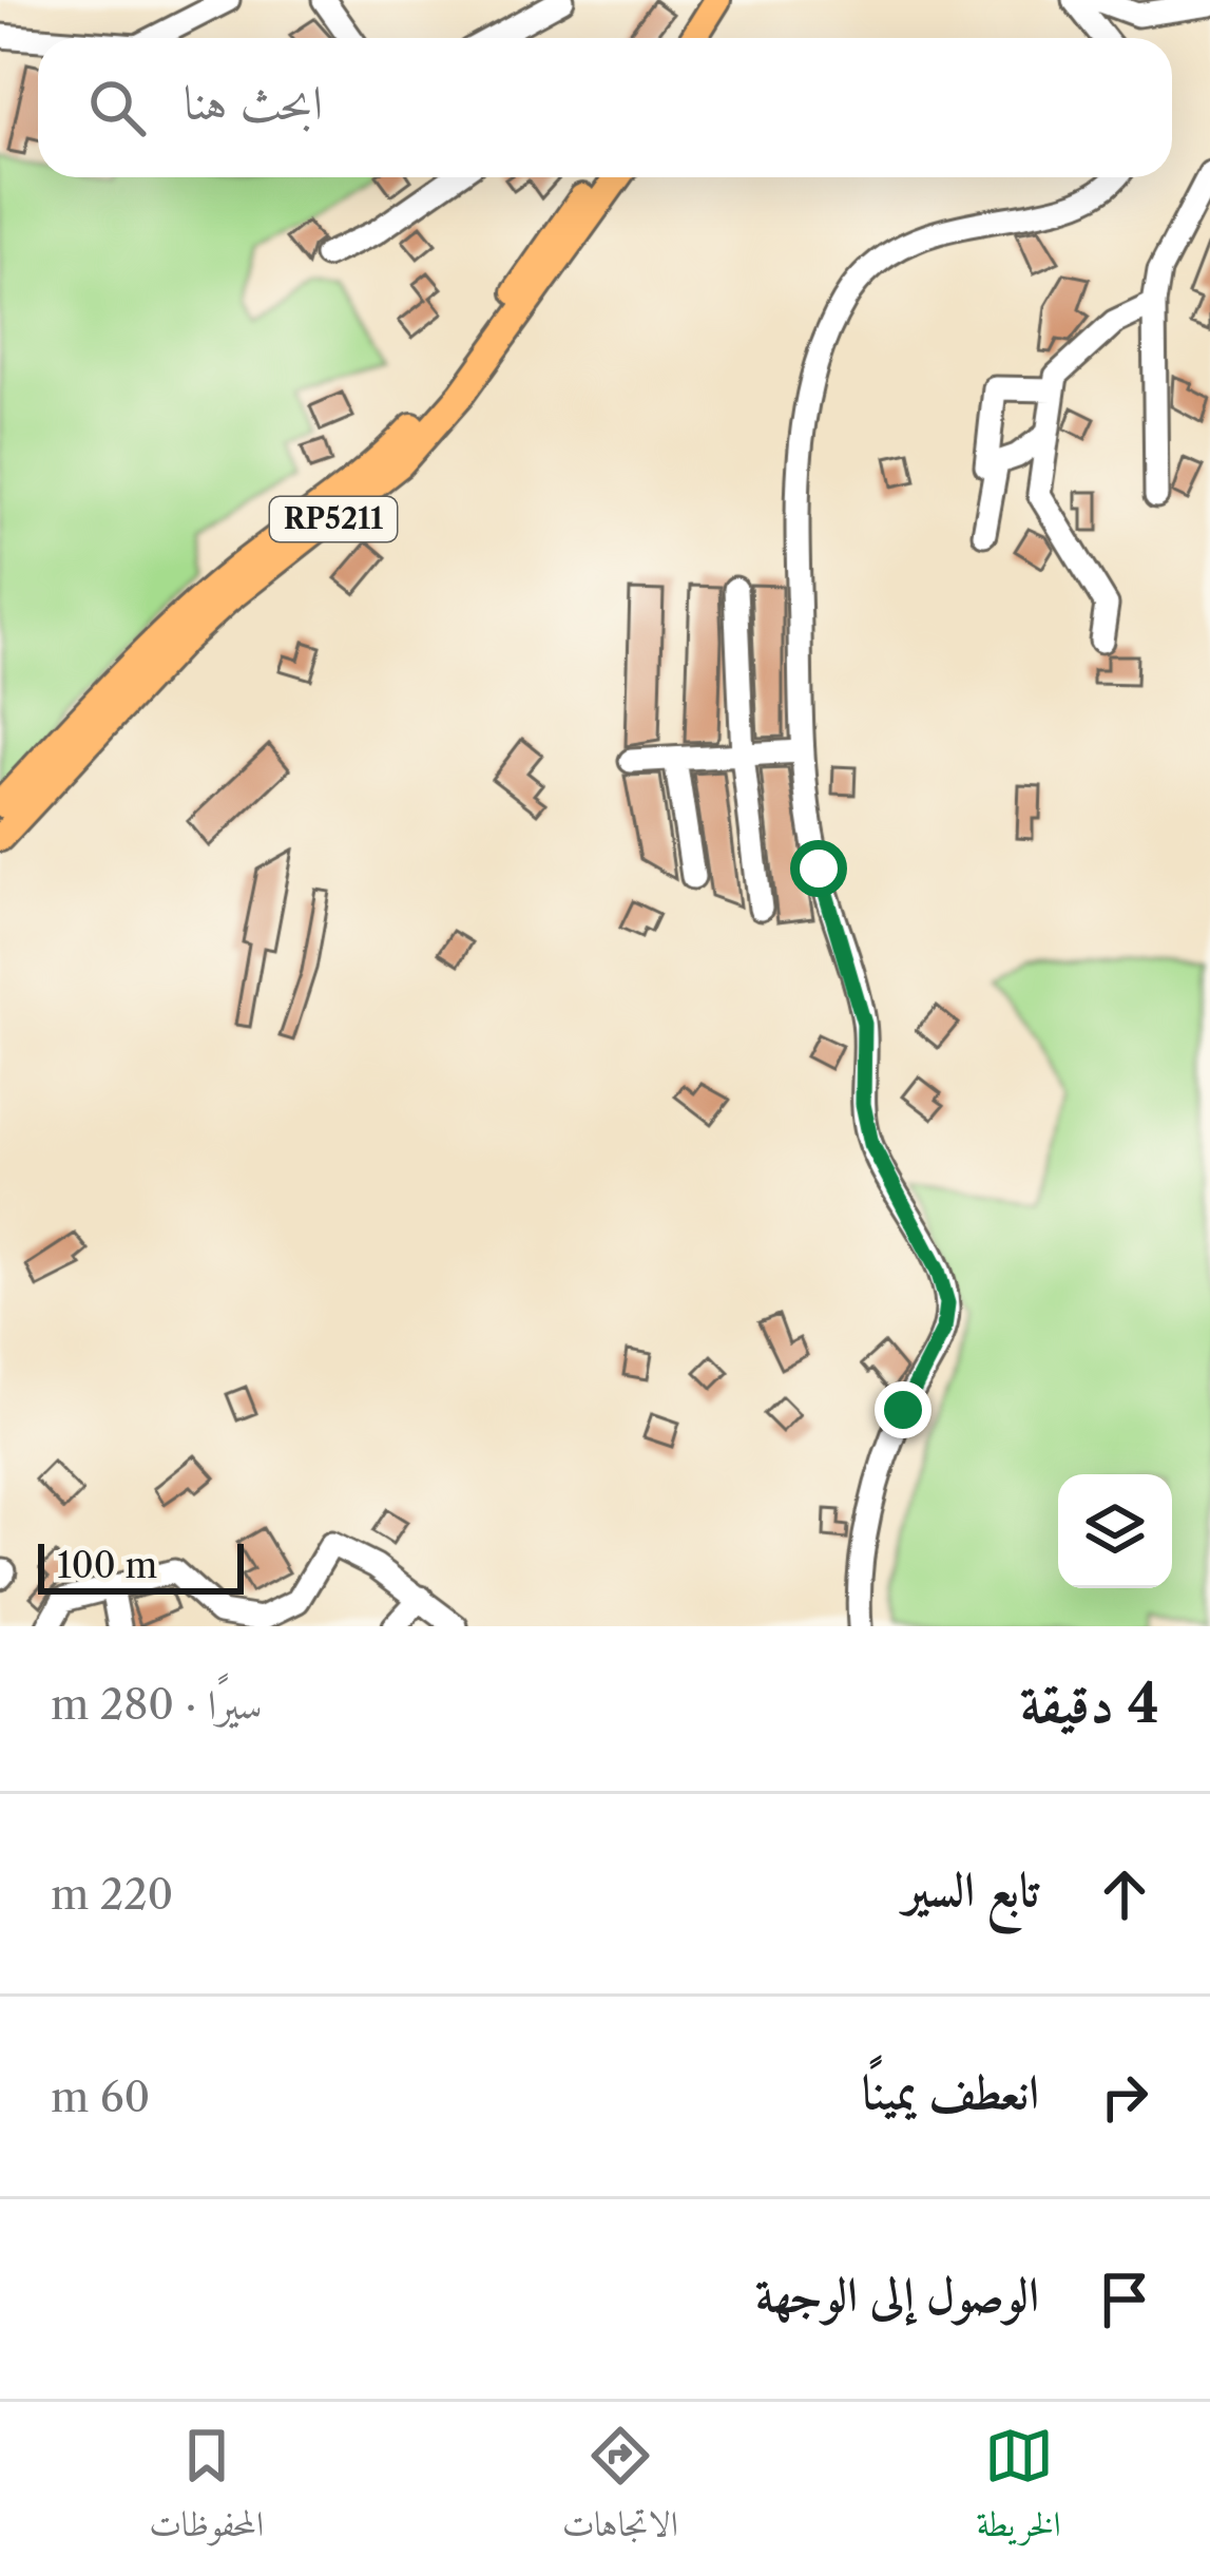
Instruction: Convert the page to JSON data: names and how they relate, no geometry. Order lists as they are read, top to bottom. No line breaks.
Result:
{"streets":{"main road":["RP5211"]},"scale_bar":"100 m","page":{"search":"ابحث هنا","scale":"100 m","heading":["4 دقيقة","سيرًا · 280 m"],"list":[["تابع السير","220 m"],["انعطف يمينًا","60 m"],"الوصول إلى الوجهة"],"nav":["الخريطة","الاتجاهات","المحفوظات"]}}
